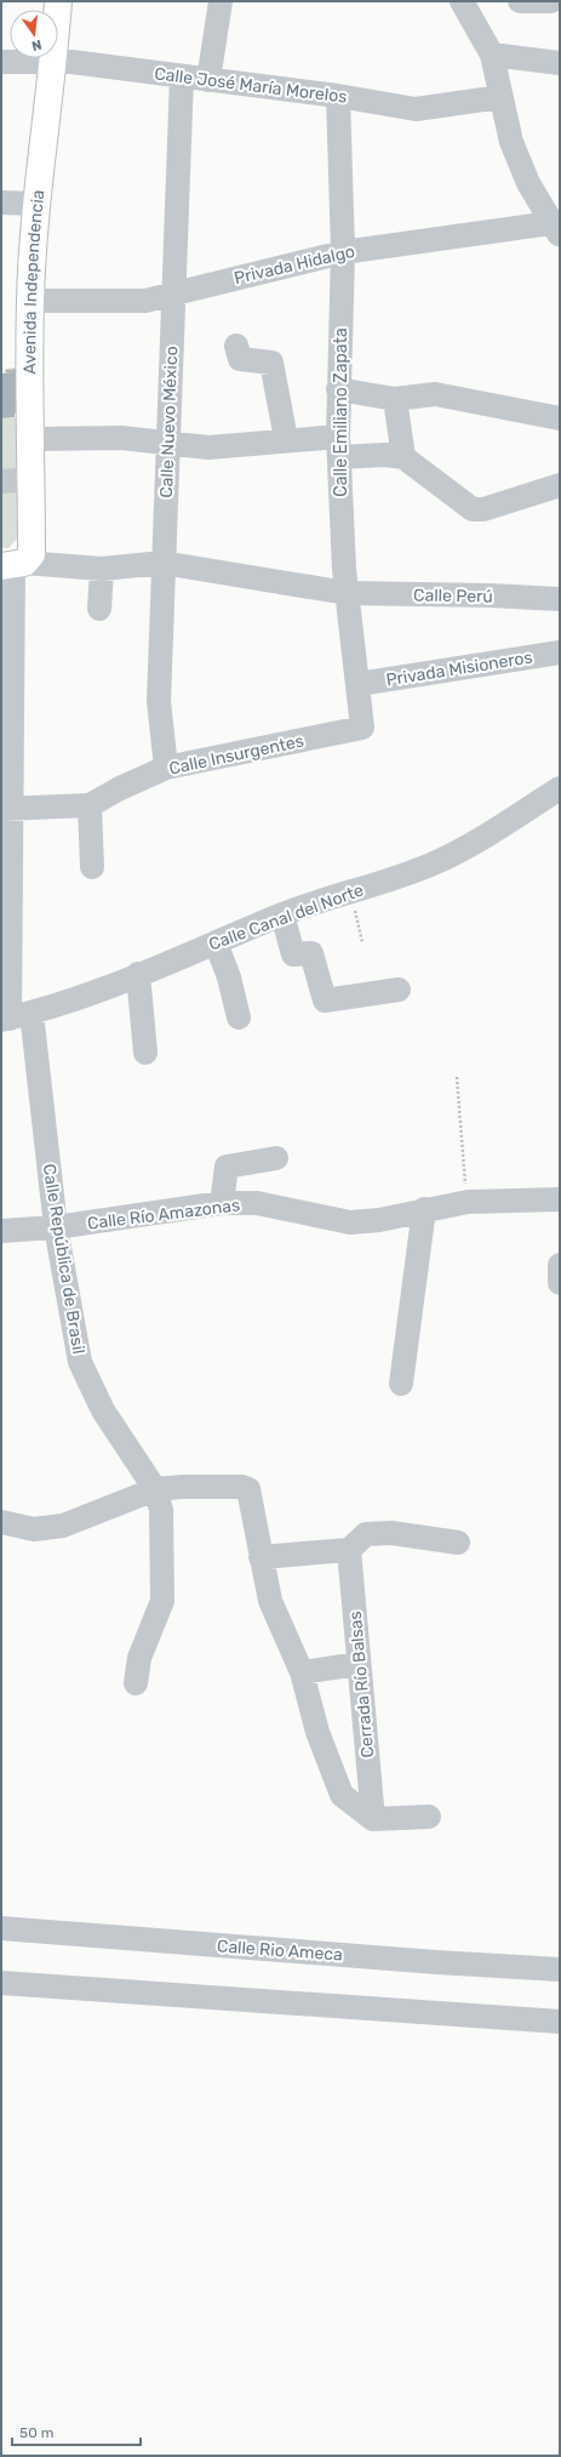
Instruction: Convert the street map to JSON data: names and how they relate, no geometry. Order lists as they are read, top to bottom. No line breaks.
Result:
{"streets":{"main road":["Avenida Independencia"],"street":["Calle José María Morelos","Privada Hidalgo","Calle Emiliano Zapata","Calle Nuevo México","Calle Perú","Privada Misioneros","Calle Insurgentes","Calle Canal del Norte","Calle Río Amazonas","Calle República de Brasil","Cerrada Río Balsas","Calle Rio Ameca"]},"crossings":[["Calle José María Morelos","Avenida Independencia"],["Calle José María Morelos","Calle Emiliano Zapata"],["Calle José María Morelos","Calle Nuevo México"],["Privada Hidalgo","Avenida Independencia"],["Privada Hidalgo","Calle Emiliano Zapata"],["Privada Hidalgo","Calle Nuevo México"],["Avenida Independencia","Calle Perú"],["Avenida Independencia","Calle República de Brasil"],["Calle Emiliano Zapata","Calle Perú"],["Calle Emiliano Zapata","Privada Misioneros"],["Calle Emiliano Zapata","Calle Insurgentes"],["Calle Nuevo México","Calle Perú"],["Calle Nuevo México","Calle Insurgentes"],["Calle Perú","Calle República de Brasil"],["Calle Insurgentes","Calle República de Brasil"],["Calle Canal del Norte","Calle República de Brasil"],["Calle Río Amazonas","Calle República de Brasil"]],"scale_bar":"50 m","north":"bottom"}
